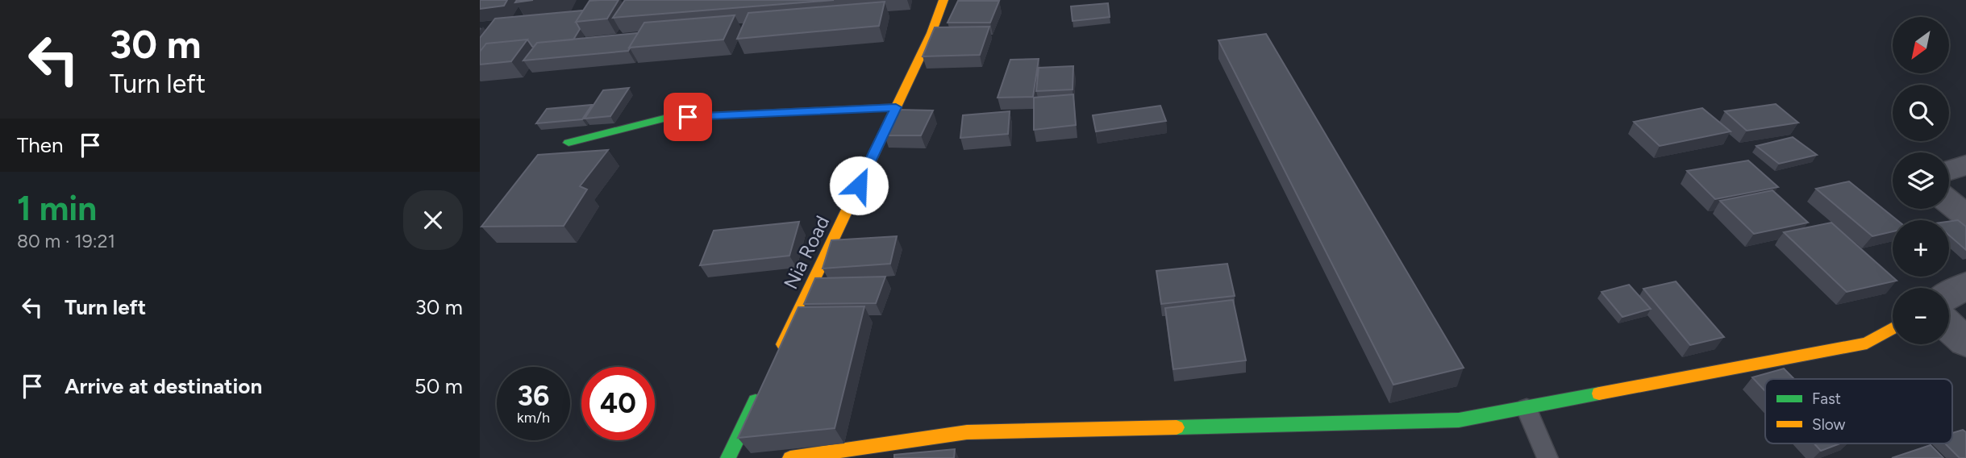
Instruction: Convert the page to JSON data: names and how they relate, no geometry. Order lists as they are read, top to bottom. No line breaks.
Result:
{"streets":{"street":["Nia Road"]},"legend":["Fast","Slow"],"north":"bottom left","page":{"turn":["30 m","Turn left"],"map_buttons":["+","−"],"then":"Then","heading":["1 min","80 m · 19:21"],"list":[{"name":"Turn left","value":"30 m"},{"name":"Arrive at destination","value":"50 m"}],"speed":"36 km/h","limit":"40"}}
